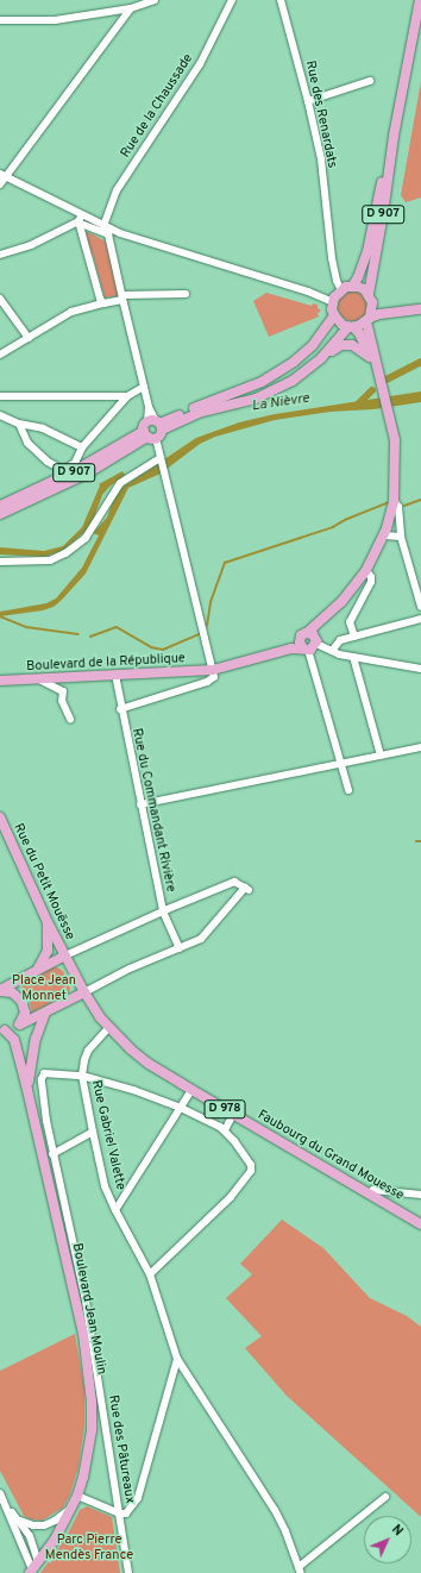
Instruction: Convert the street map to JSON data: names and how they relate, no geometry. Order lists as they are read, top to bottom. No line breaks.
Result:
{"streets":{"main road":["D 907","Boulevard de la République","Rue du Petit Mouësse","D 978","Faubourg du Grand Mouesse","Boulevard Jean Moulin"],"street":["Rue de la Chaussade","Rue des Renardats","Rue du Commandant Rivière","Rue Gabriel Valette","Rue des Pâtureaux"]},"crossings":[["Rue des Renardats","D 907"],["Boulevard de la République","Rue du Commandant Rivière"],["Rue du Petit Mouësse","Faubourg du Grand Mouesse"],["Rue Gabriel Valette","Faubourg du Grand Mouesse"],["Rue Gabriel Valette","Rue des Pâtureaux"]],"water":["La Nièvre"],"parks":["Place Jean Monnet","Parc Pierre Mendès France"],"north":"top right"}
